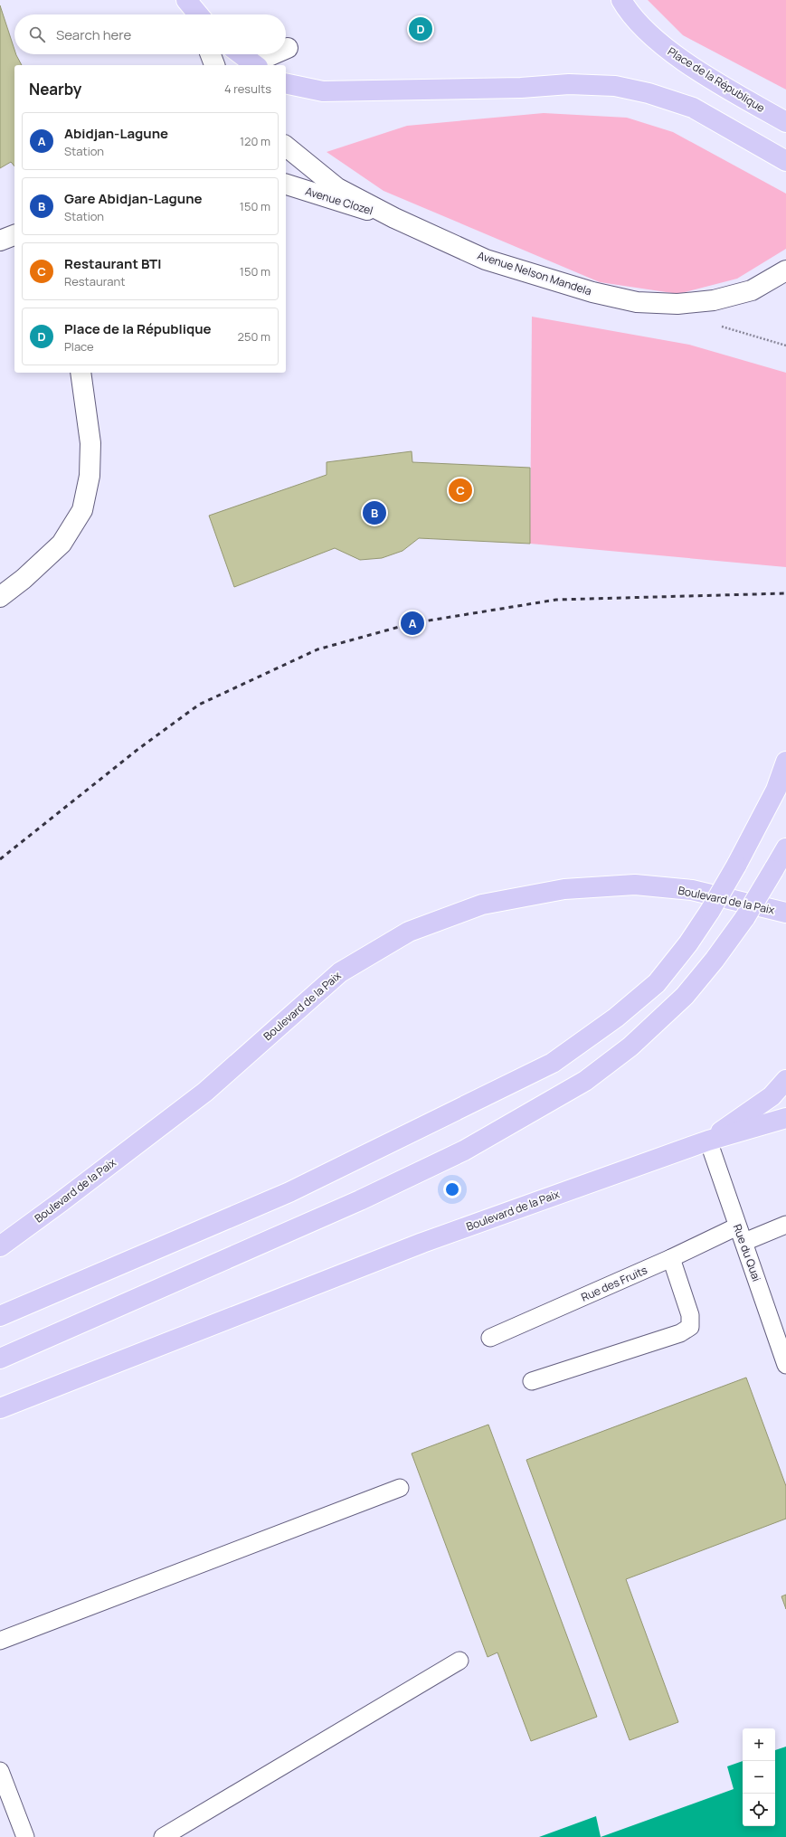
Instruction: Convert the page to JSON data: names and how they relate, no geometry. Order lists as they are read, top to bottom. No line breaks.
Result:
{"streets":{"main road":["Place de la République","Avenue Clozel","Avenue Nelson Mandela","Boulevard de la Paix"],"lane":["Rue du Quai","Rue des Fruits"]},"crossings":[["Avenue Clozel","Avenue Nelson Mandela"],["Boulevard de la Paix","Rue du Quai"],["Rue du Quai","Rue des Fruits"]],"page":{"search":"Search here","pins":["D","C","B","A"],"heading":["Nearby","4 results"],"list":[{"mark":"A","name":"Abidjan-Lagune","note":"Station","value":"120 m"},{"mark":"B","name":"Gare Abidjan-Lagune","note":"Station","value":"150 m"},{"mark":"C","name":"Restaurant BTI","note":"Restaurant","value":"150 m"},{"mark":"D","name":"Place de la République","note":"Place","value":"250 m"}],"map_buttons":["+","−"]}}
